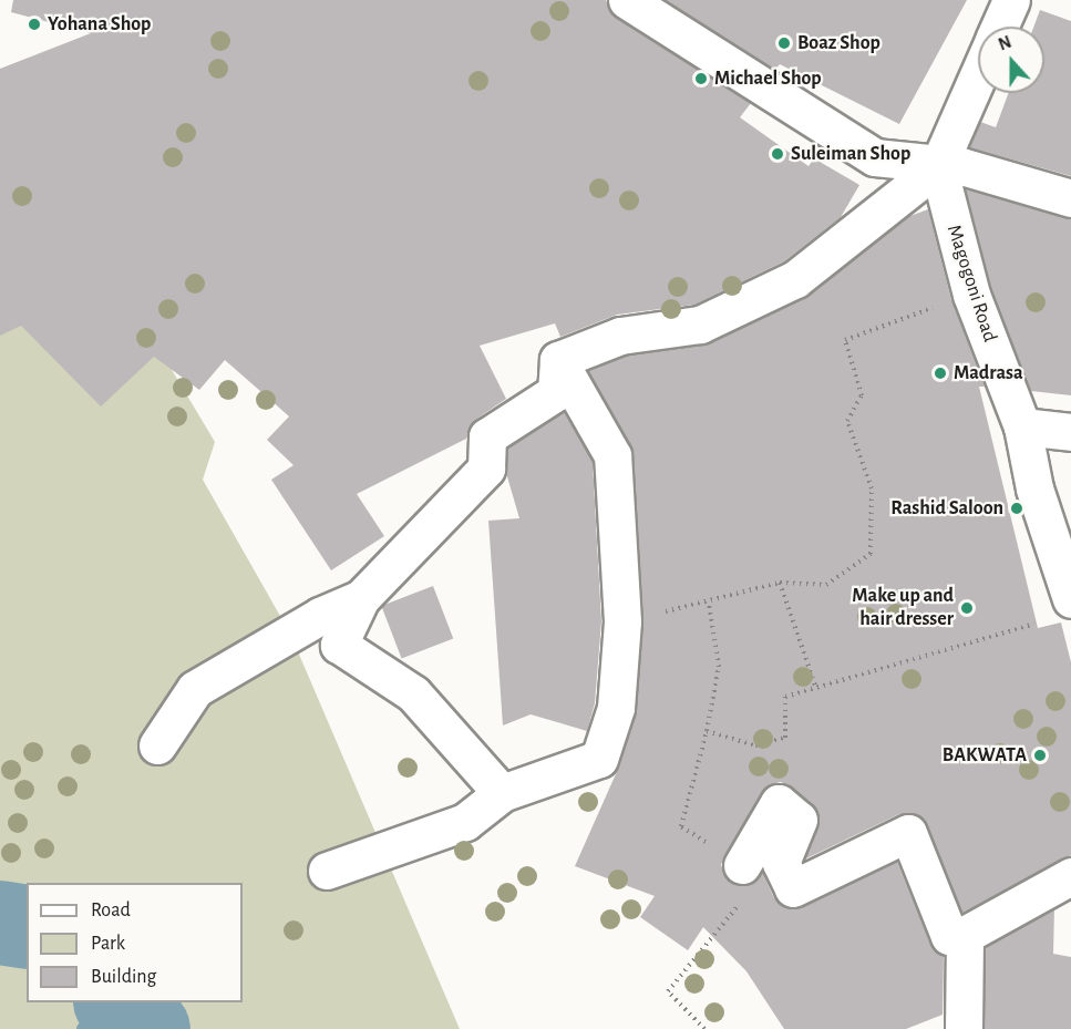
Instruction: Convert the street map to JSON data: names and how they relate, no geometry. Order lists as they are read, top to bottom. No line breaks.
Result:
{"streets":{"street":["Magogoni Road"]},"places":["Yohana Shop","Boaz Shop","Michael Shop","Suleiman Shop","Madrasa","Rashid Saloon","Make up and hair dresser","BAKWATA"],"legend":["Road","Park","Building"],"north":"top"}
